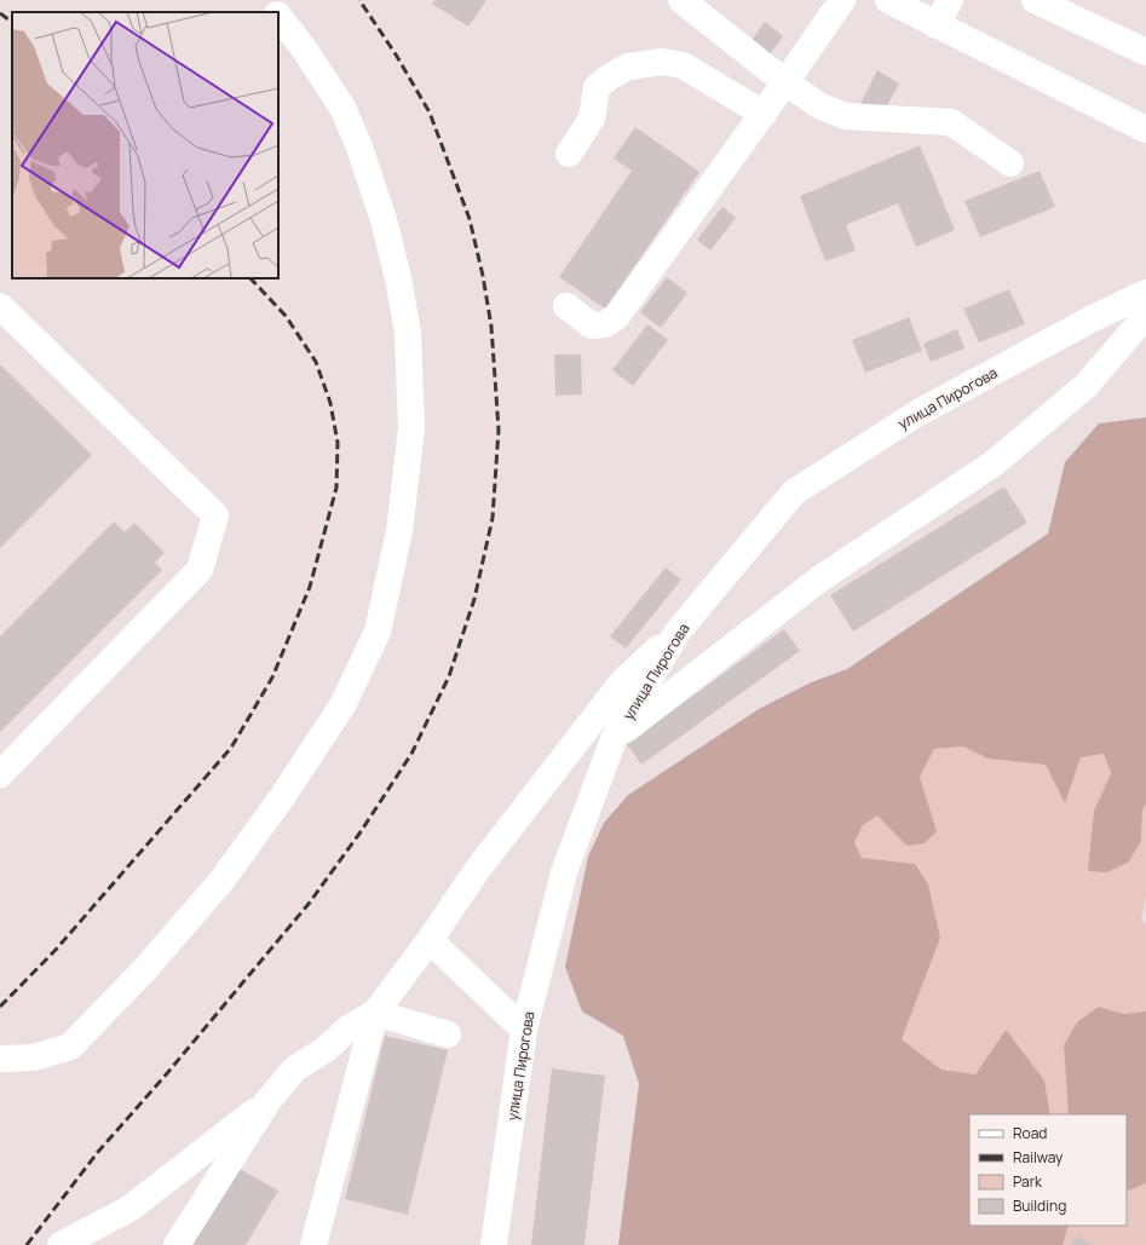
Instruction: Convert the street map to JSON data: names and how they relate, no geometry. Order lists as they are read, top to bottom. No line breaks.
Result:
{"streets":{"street":["улица Пирогова"]},"legend":["Road","Railway","Park","Building"]}
